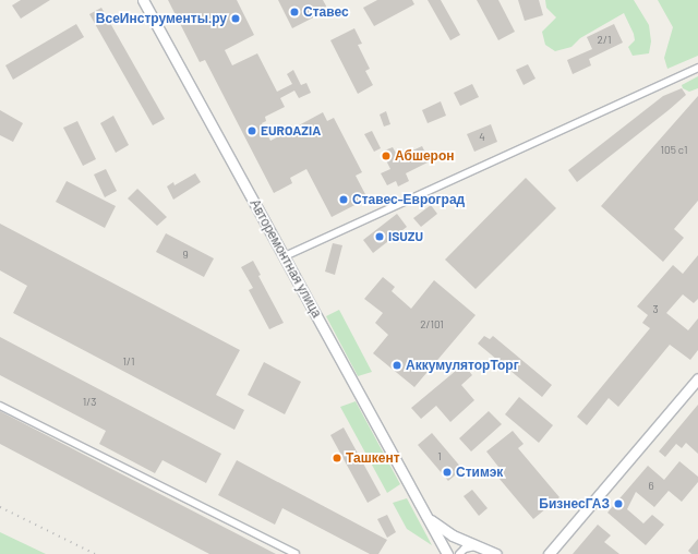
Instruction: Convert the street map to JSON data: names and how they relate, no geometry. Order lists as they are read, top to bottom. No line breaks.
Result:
{"streets":{"street":["Авторемонтная улица"]},"places":["Ставес","ВсеИнструменты.ру","EUROAZIA","Абшерон","Ставес-Евроград","ISUZU","АккумуляторТорг","Ташкент","Стимэк","БизнесГАЗ"],"house_numbers":["2/1","4","105 c1","9","3","2/101","1/1","1/3","1","6"]}
